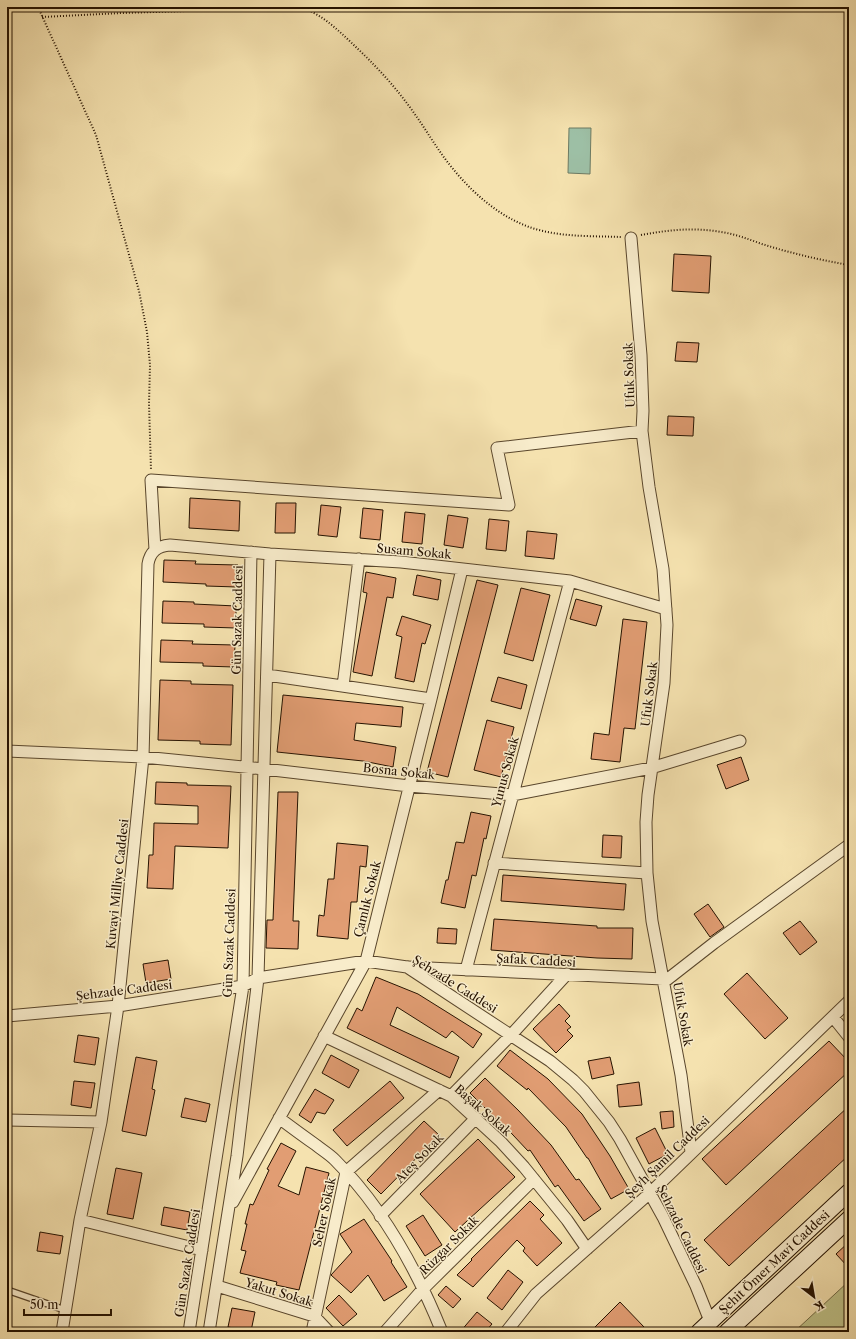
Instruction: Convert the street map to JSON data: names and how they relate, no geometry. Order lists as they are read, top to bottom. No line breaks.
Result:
{"streets":{"main road":["Şehit Ömer Mavi Caddesi"],"street":["Ufuk Sokak","Susam Sokak","Gün Sazak Caddesi","Bosna Sokak","Yunus Sokak","Kuvayi Milliye Caddesi","Çamlık Sokak","Şafak Caddesi","Şehzade Caddesi","Başak Sokak","Şeyh Şamil Caddesi","Ateş Sokak","Seher Sokak","Rüzgar Sokak","Yakut Sokak"]},"crossings":[["Ufuk Sokak","Susam Sokak"],["Ufuk Sokak","Bosna Sokak"],["Ufuk Sokak","Şafak Caddesi"],["Ufuk Sokak","Şeyh Şamil Caddesi"],["Susam Sokak","Gün Sazak Caddesi"],["Susam Sokak","Yunus Sokak"],["Susam Sokak","Kuvayi Milliye Caddesi"],["Susam Sokak","Çamlık Sokak"],["Gün Sazak Caddesi","Bosna Sokak"],["Gün Sazak Caddesi","Şehzade Caddesi"],["Bosna Sokak","Yunus Sokak"],["Bosna Sokak","Kuvayi Milliye Caddesi"],["Bosna Sokak","Çamlık Sokak"],["Yunus Sokak","Şafak Caddesi"],["Kuvayi Milliye Caddesi","Şehzade Caddesi"],["Çamlık Sokak","Şehzade Caddesi"],["Çamlık Sokak","Başak Sokak"],["Şafak Caddesi","Şehzade Caddesi"],["Şehzade Caddesi","Şeyh Şamil Caddesi"],["Şehzade Caddesi","Şehit Ömer Mavi Caddesi"],["Başak Sokak","Şeyh Şamil Caddesi"],["Başak Sokak","Ateş Sokak"],["Başak Sokak","Seher Sokak"],["Başak Sokak","Rüzgar Sokak"],["Seher Sokak","Yakut Sokak"]],"scale_bar":"50 m","north":"bottom right"}
